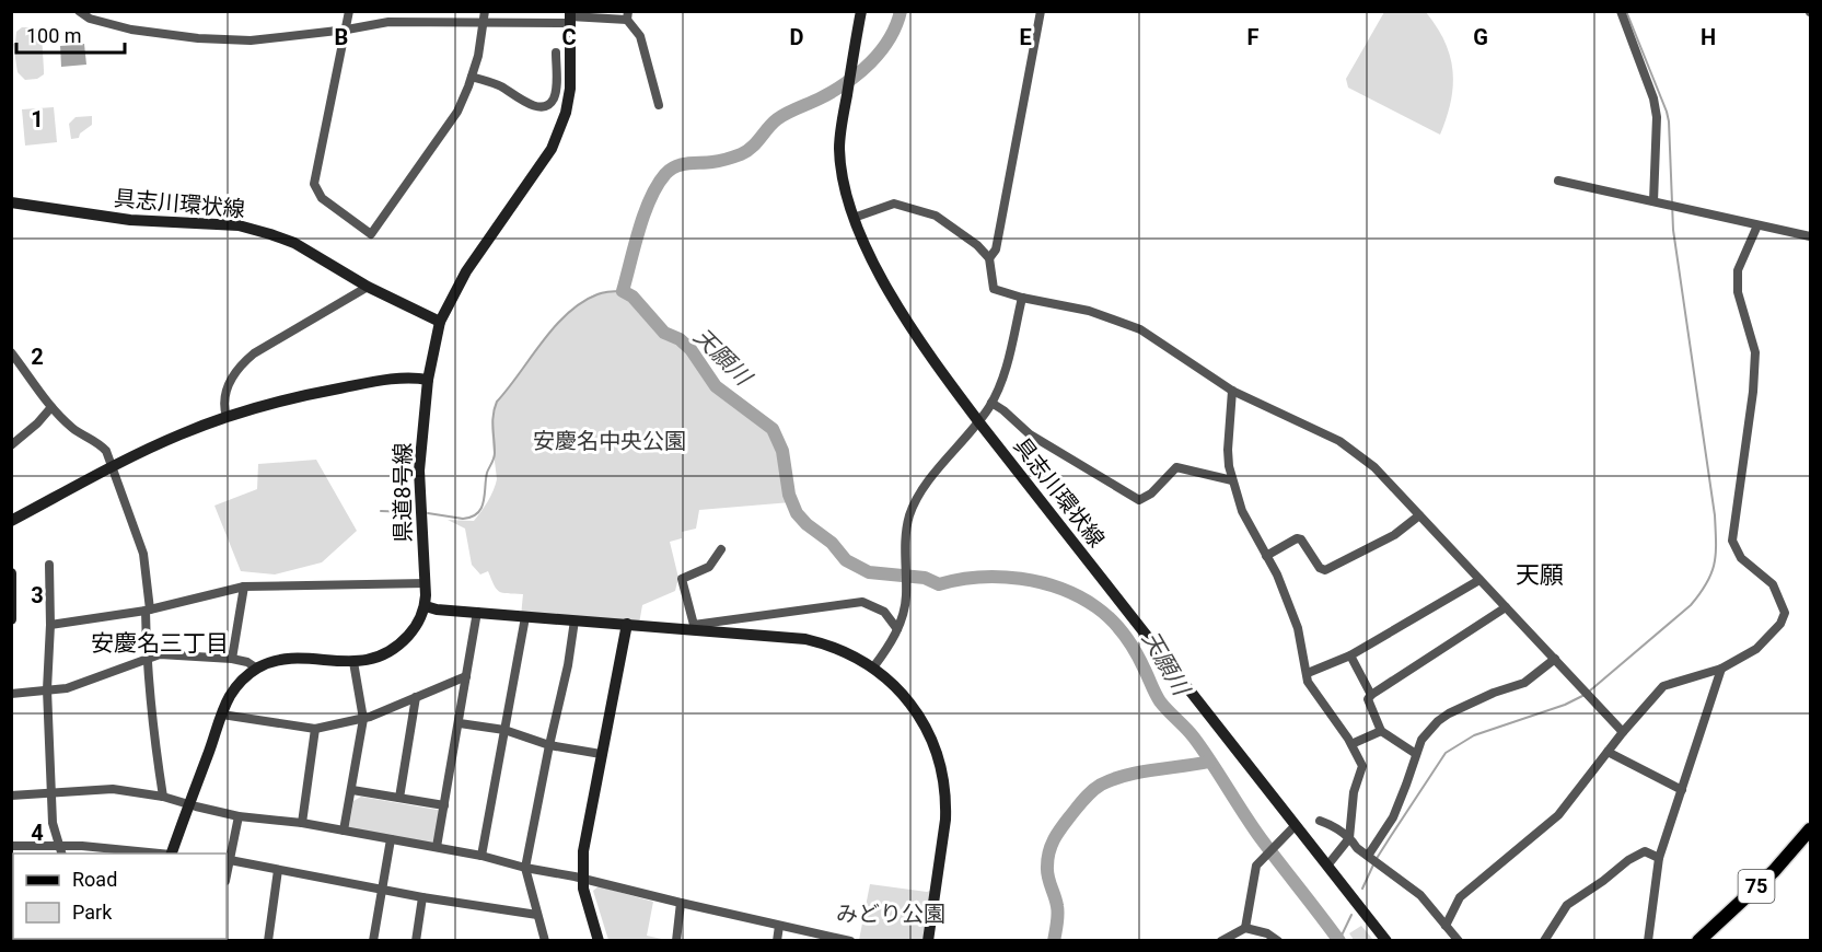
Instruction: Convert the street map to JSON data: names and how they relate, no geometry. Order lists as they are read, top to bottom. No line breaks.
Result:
{"streets":{"main road":["具志川環状線","県道8号線","75"]},"crossings":[["具志川環状線","県道8号線"]],"districts":["天願","安慶名三丁目"],"water":["天願川"],"parks":["安慶名中央公園","みどり公園"],"legend":["Road","Park"],"scale_bar":"100 m","grid":{"columns":["B","C","D","E","F","G","H"],"rows":["1","2","3","4"]}}
